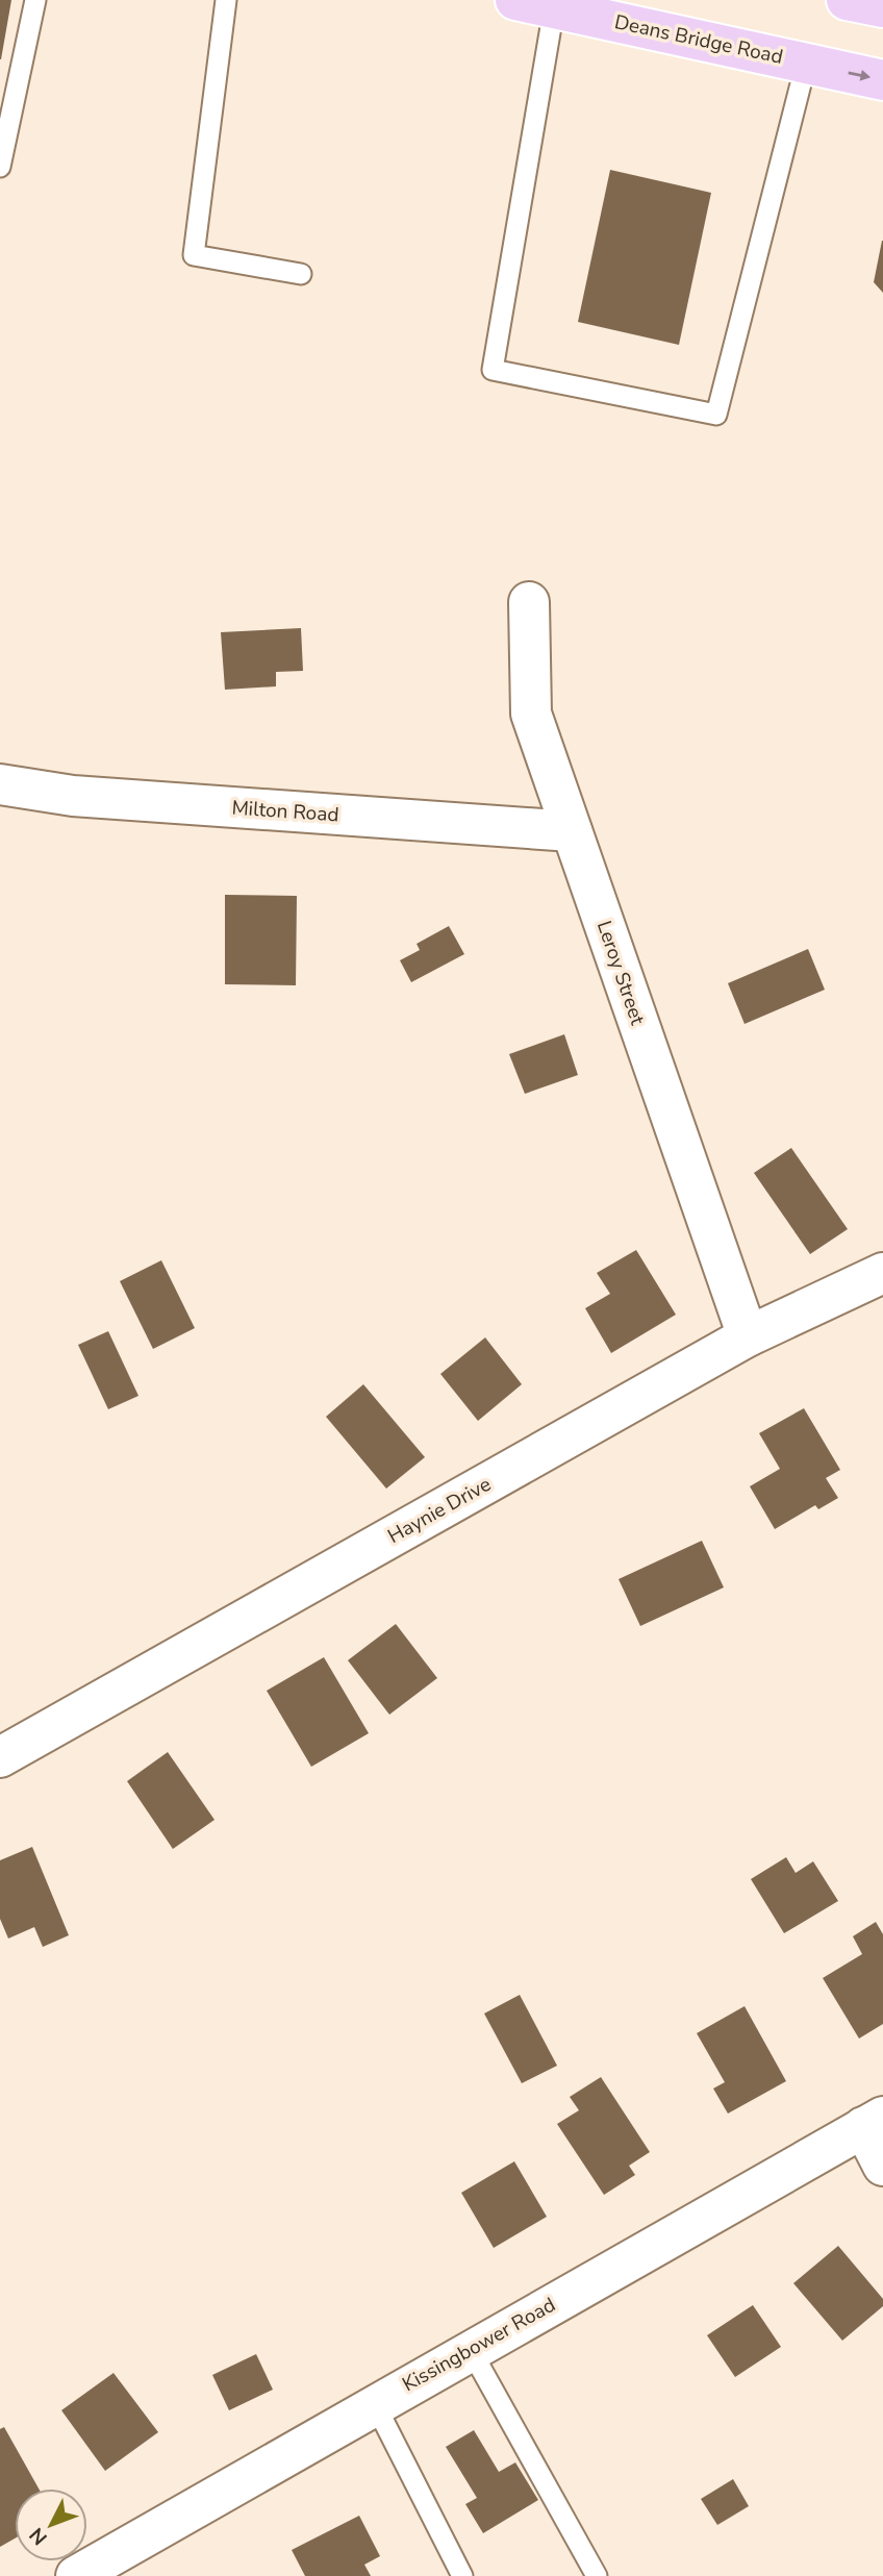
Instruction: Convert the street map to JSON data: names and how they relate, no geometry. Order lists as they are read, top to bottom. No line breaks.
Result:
{"streets":{"main road":["Deans Bridge Road"],"street":["Milton Road","Leroy Street","Haynie Drive","Kissingbower Road"]},"crossings":[["Milton Road","Leroy Street"],["Leroy Street","Haynie Drive"]],"north":"bottom left"}
